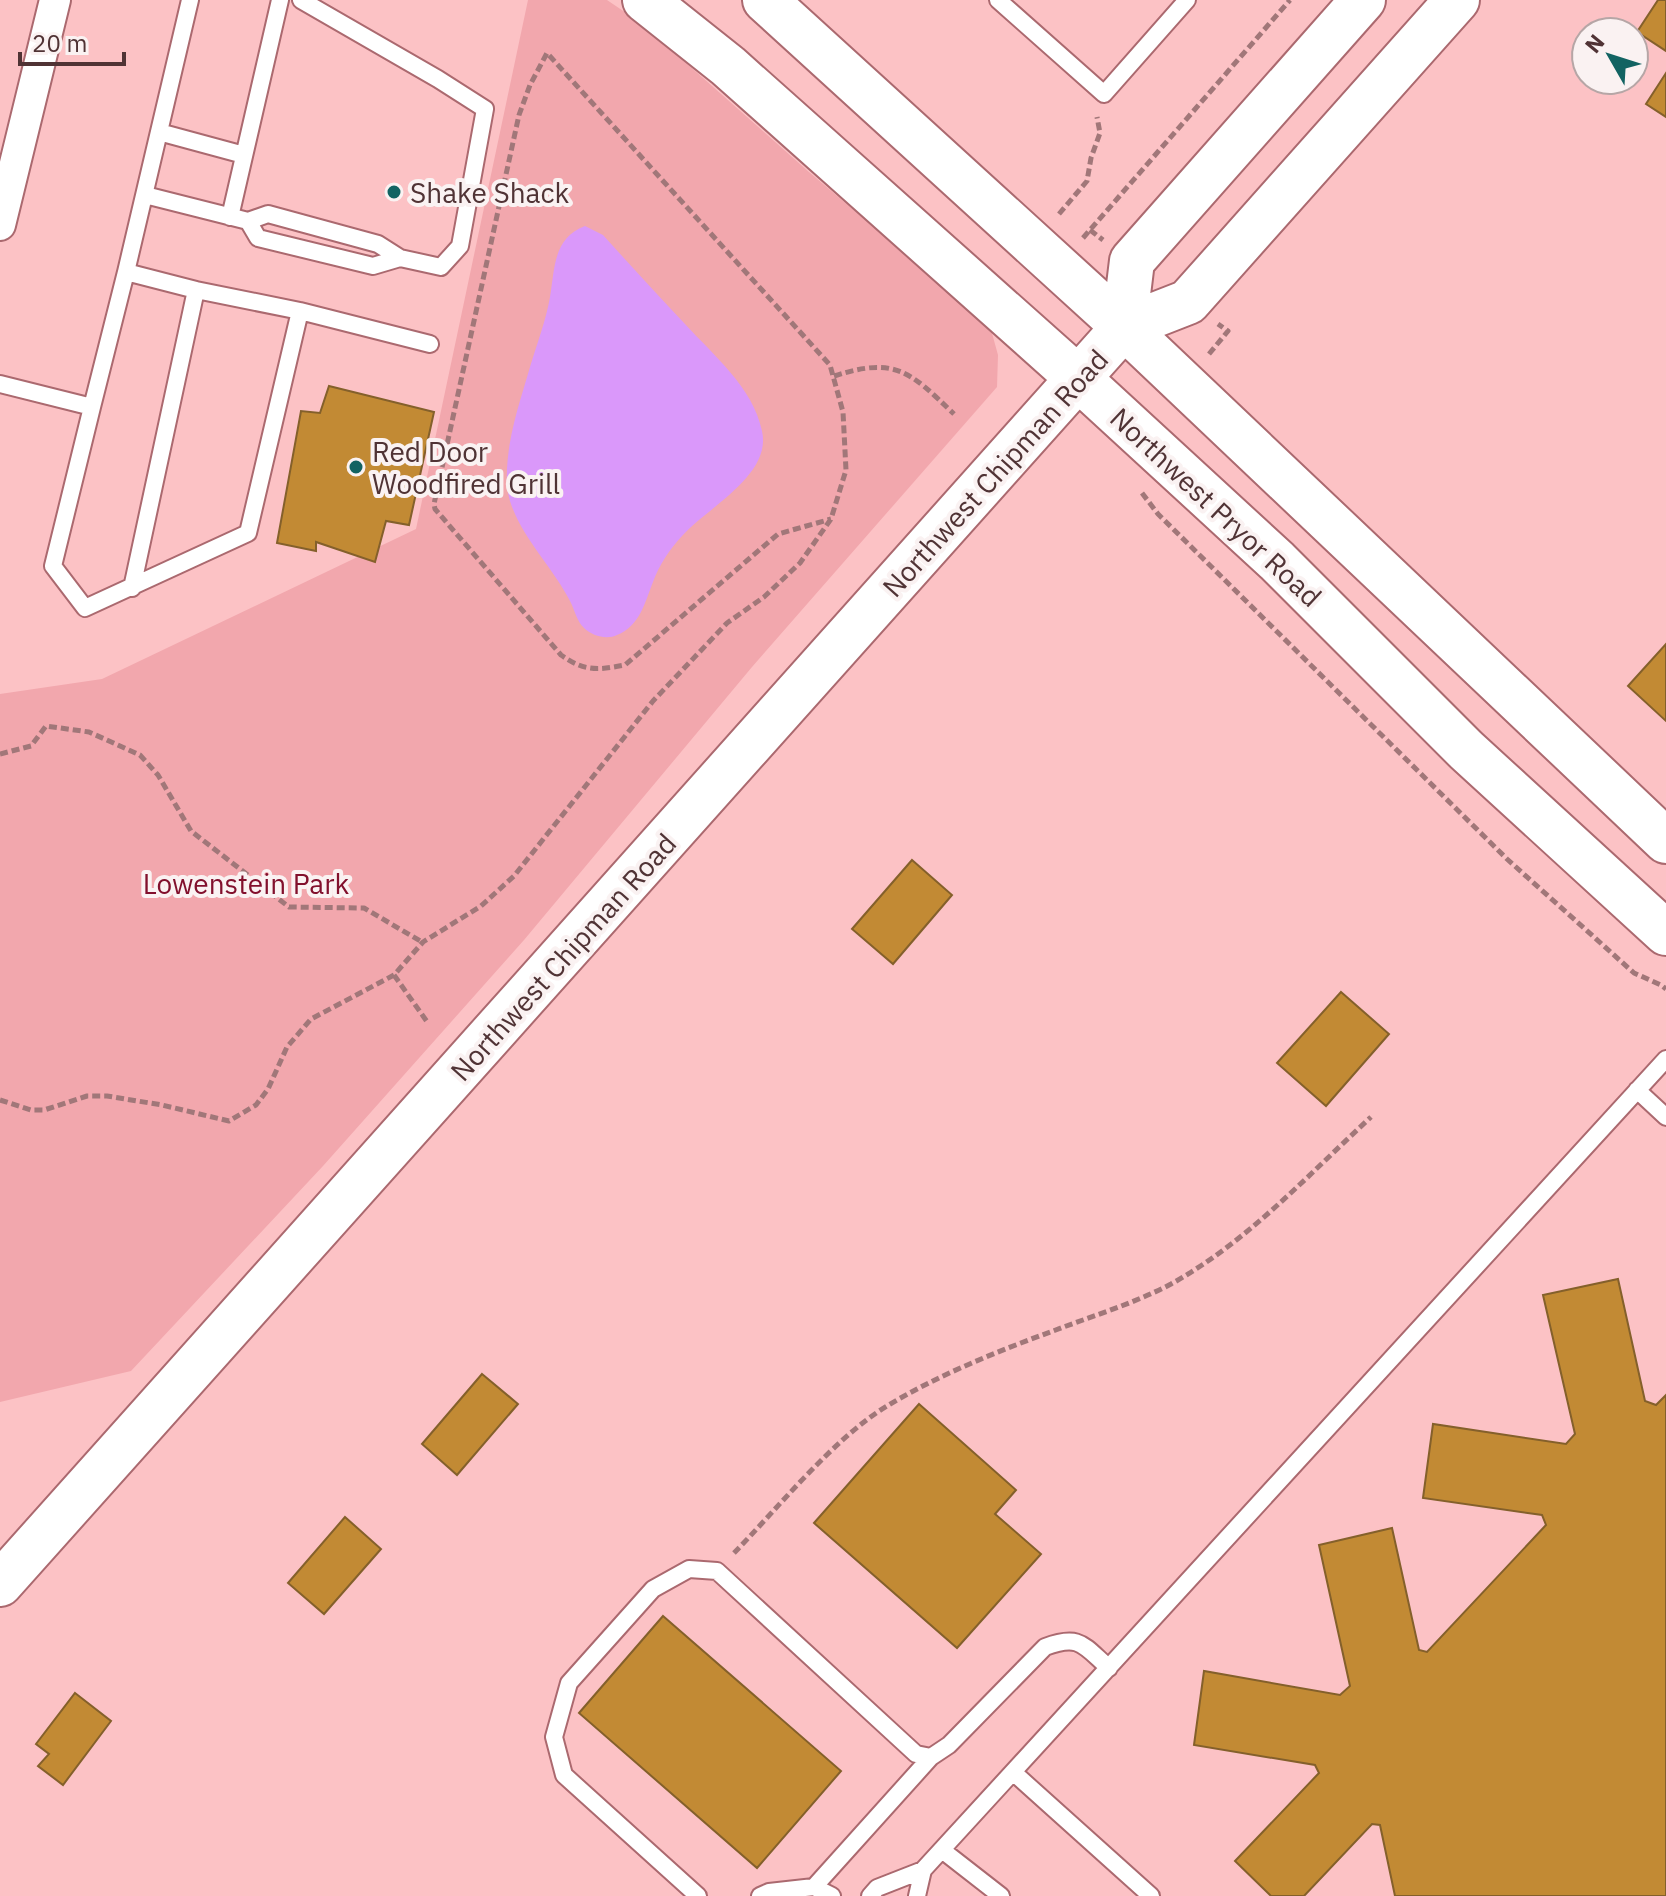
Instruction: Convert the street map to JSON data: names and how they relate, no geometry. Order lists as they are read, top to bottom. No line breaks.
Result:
{"streets":{"main road":["Northwest Chipman Road","Northwest Pryor Road"]},"crossings":[["Northwest Chipman Road","Northwest Pryor Road"]],"parks":["Lowenstein Park"],"places":["Shake Shack","Red Door Woodfired Grill"],"scale_bar":"20 m","north":"top left"}
